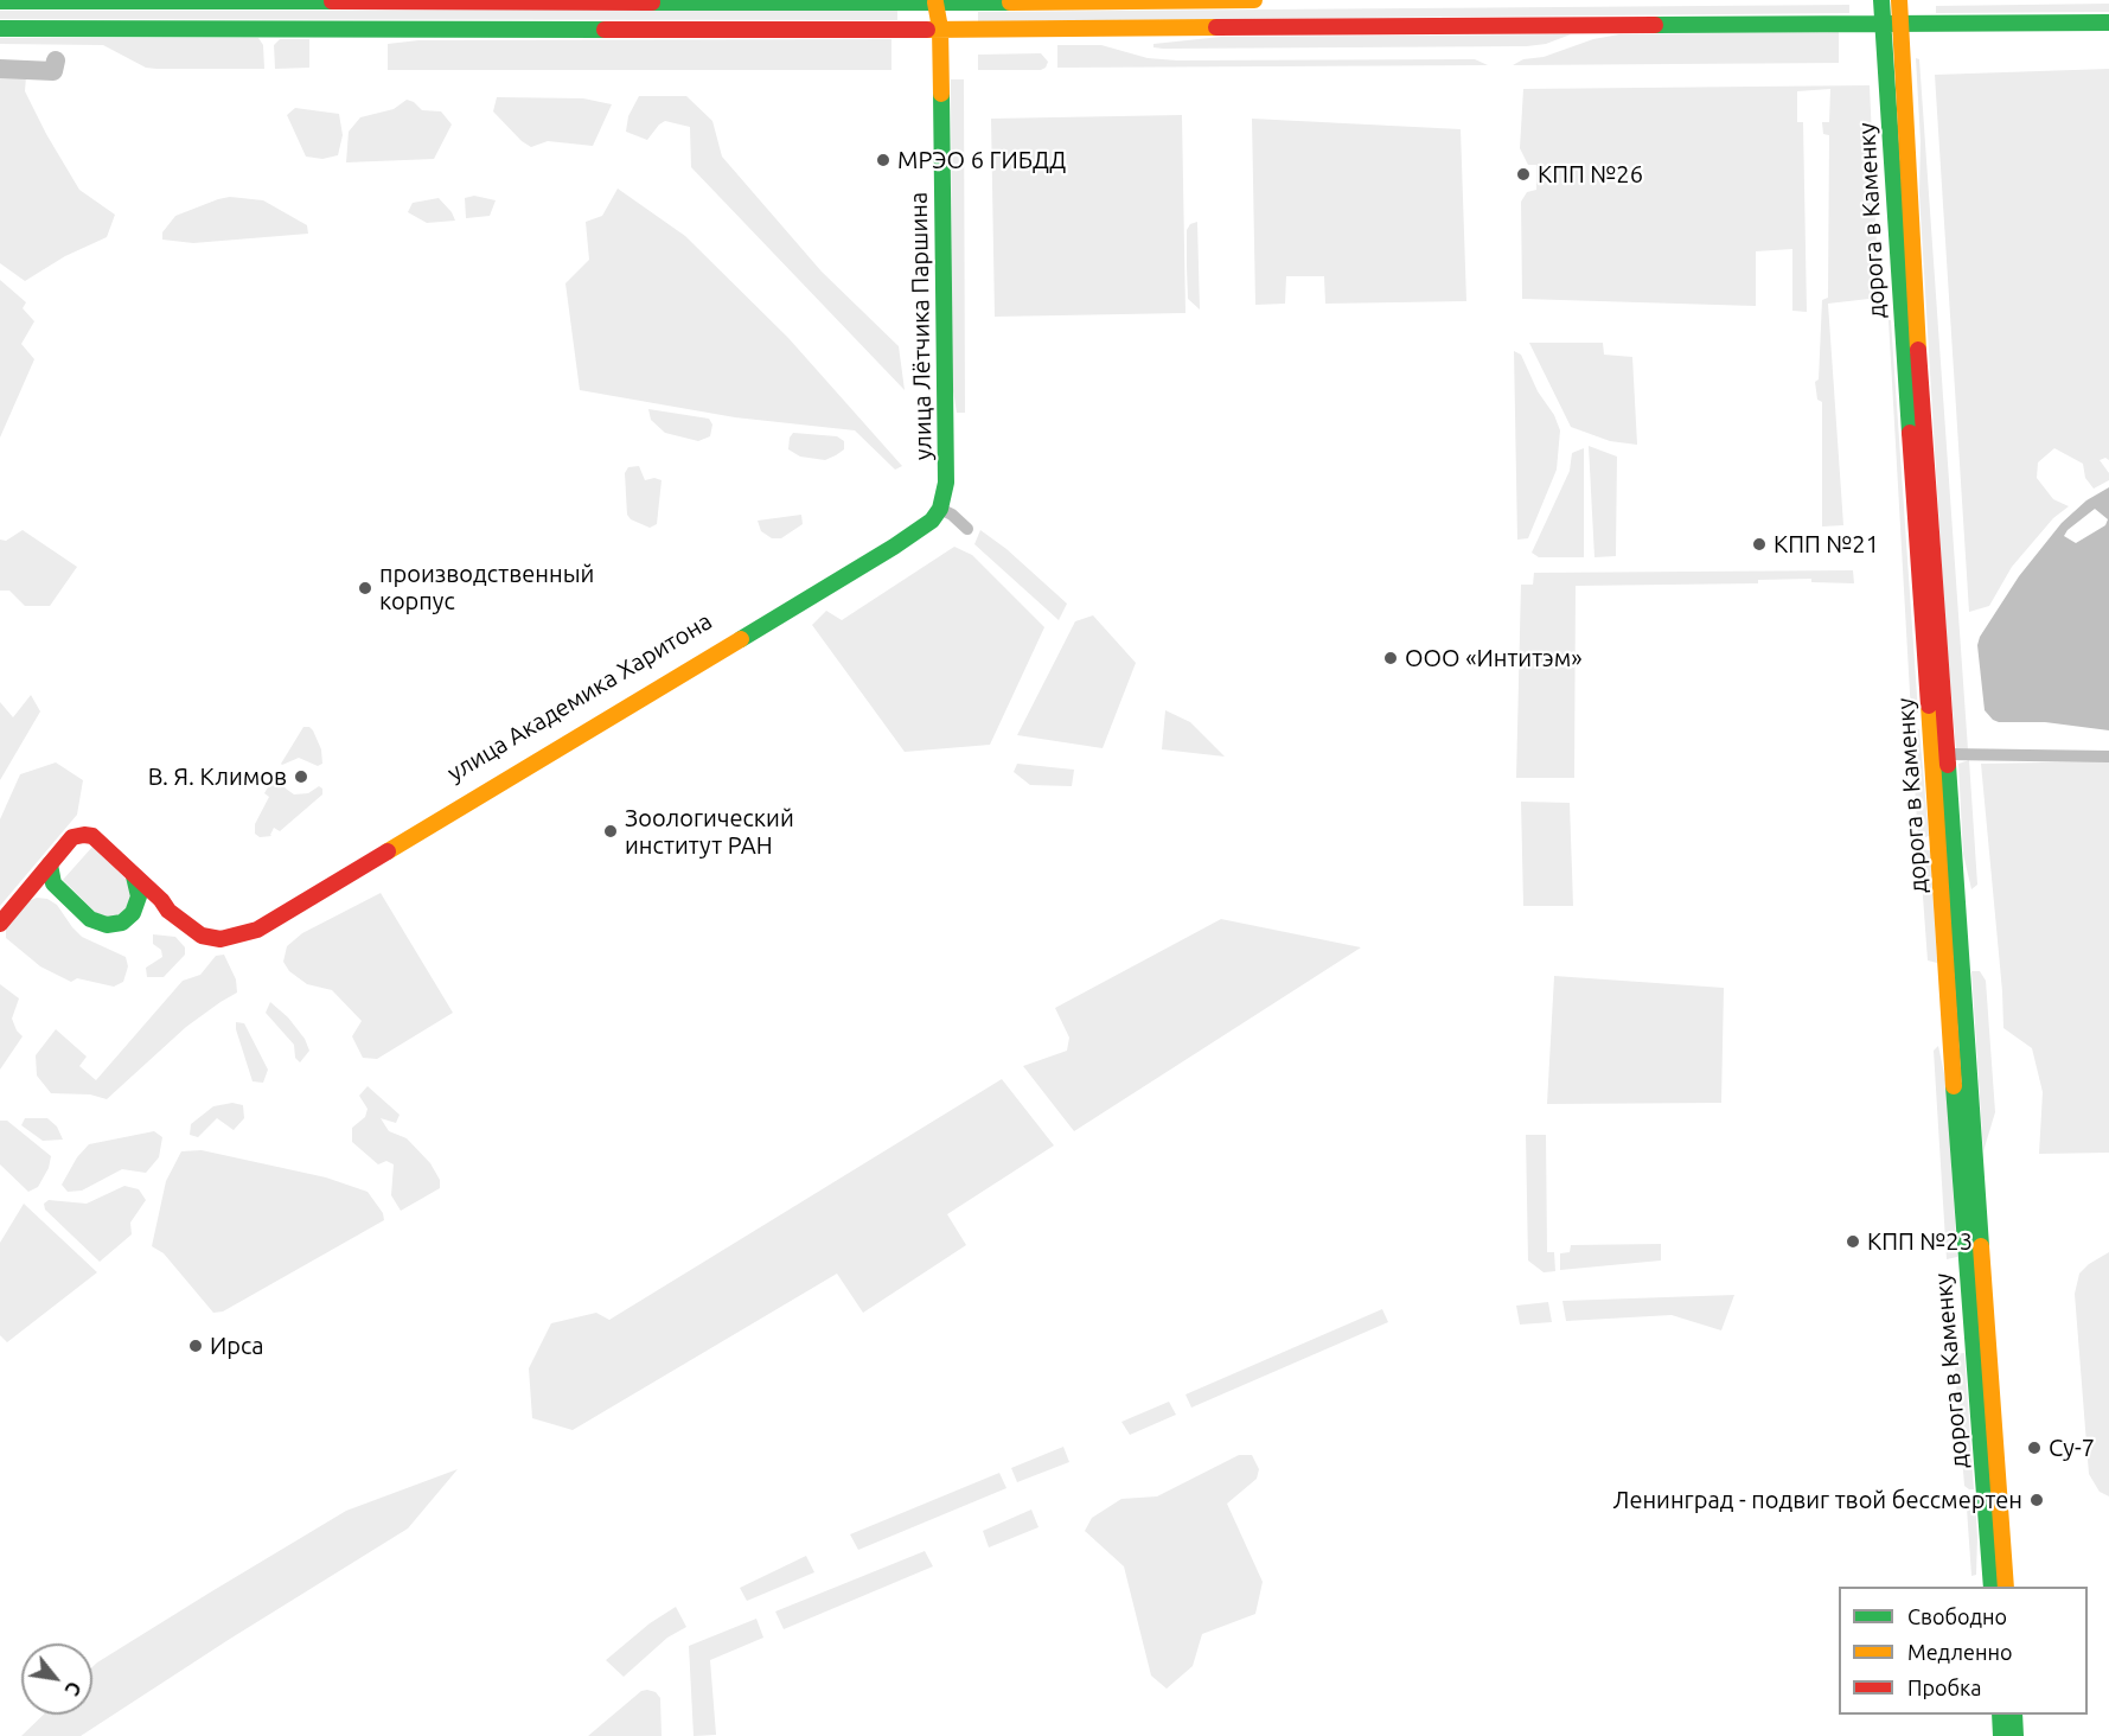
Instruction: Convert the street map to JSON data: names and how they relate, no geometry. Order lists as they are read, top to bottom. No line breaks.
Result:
{"streets":{"main road":["дорога в Каменку","улица Лётчика Паршина","улица Академика Харитона"]},"crossings":[["улица Лётчика Паршина","улица Академика Харитона"]],"places":["МРЭО 6 ГИБДД","КПП №26","КПП №21","производственный корпус","ООО «Интитэм»","В. Я. Климов","Зоологический институт РАН","КПП №23","Ирса","Су-7","Ленинград - подвиг твой бессмертен"],"legend":["Свободно","Медленно","Пробка"],"north":"bottom right"}
